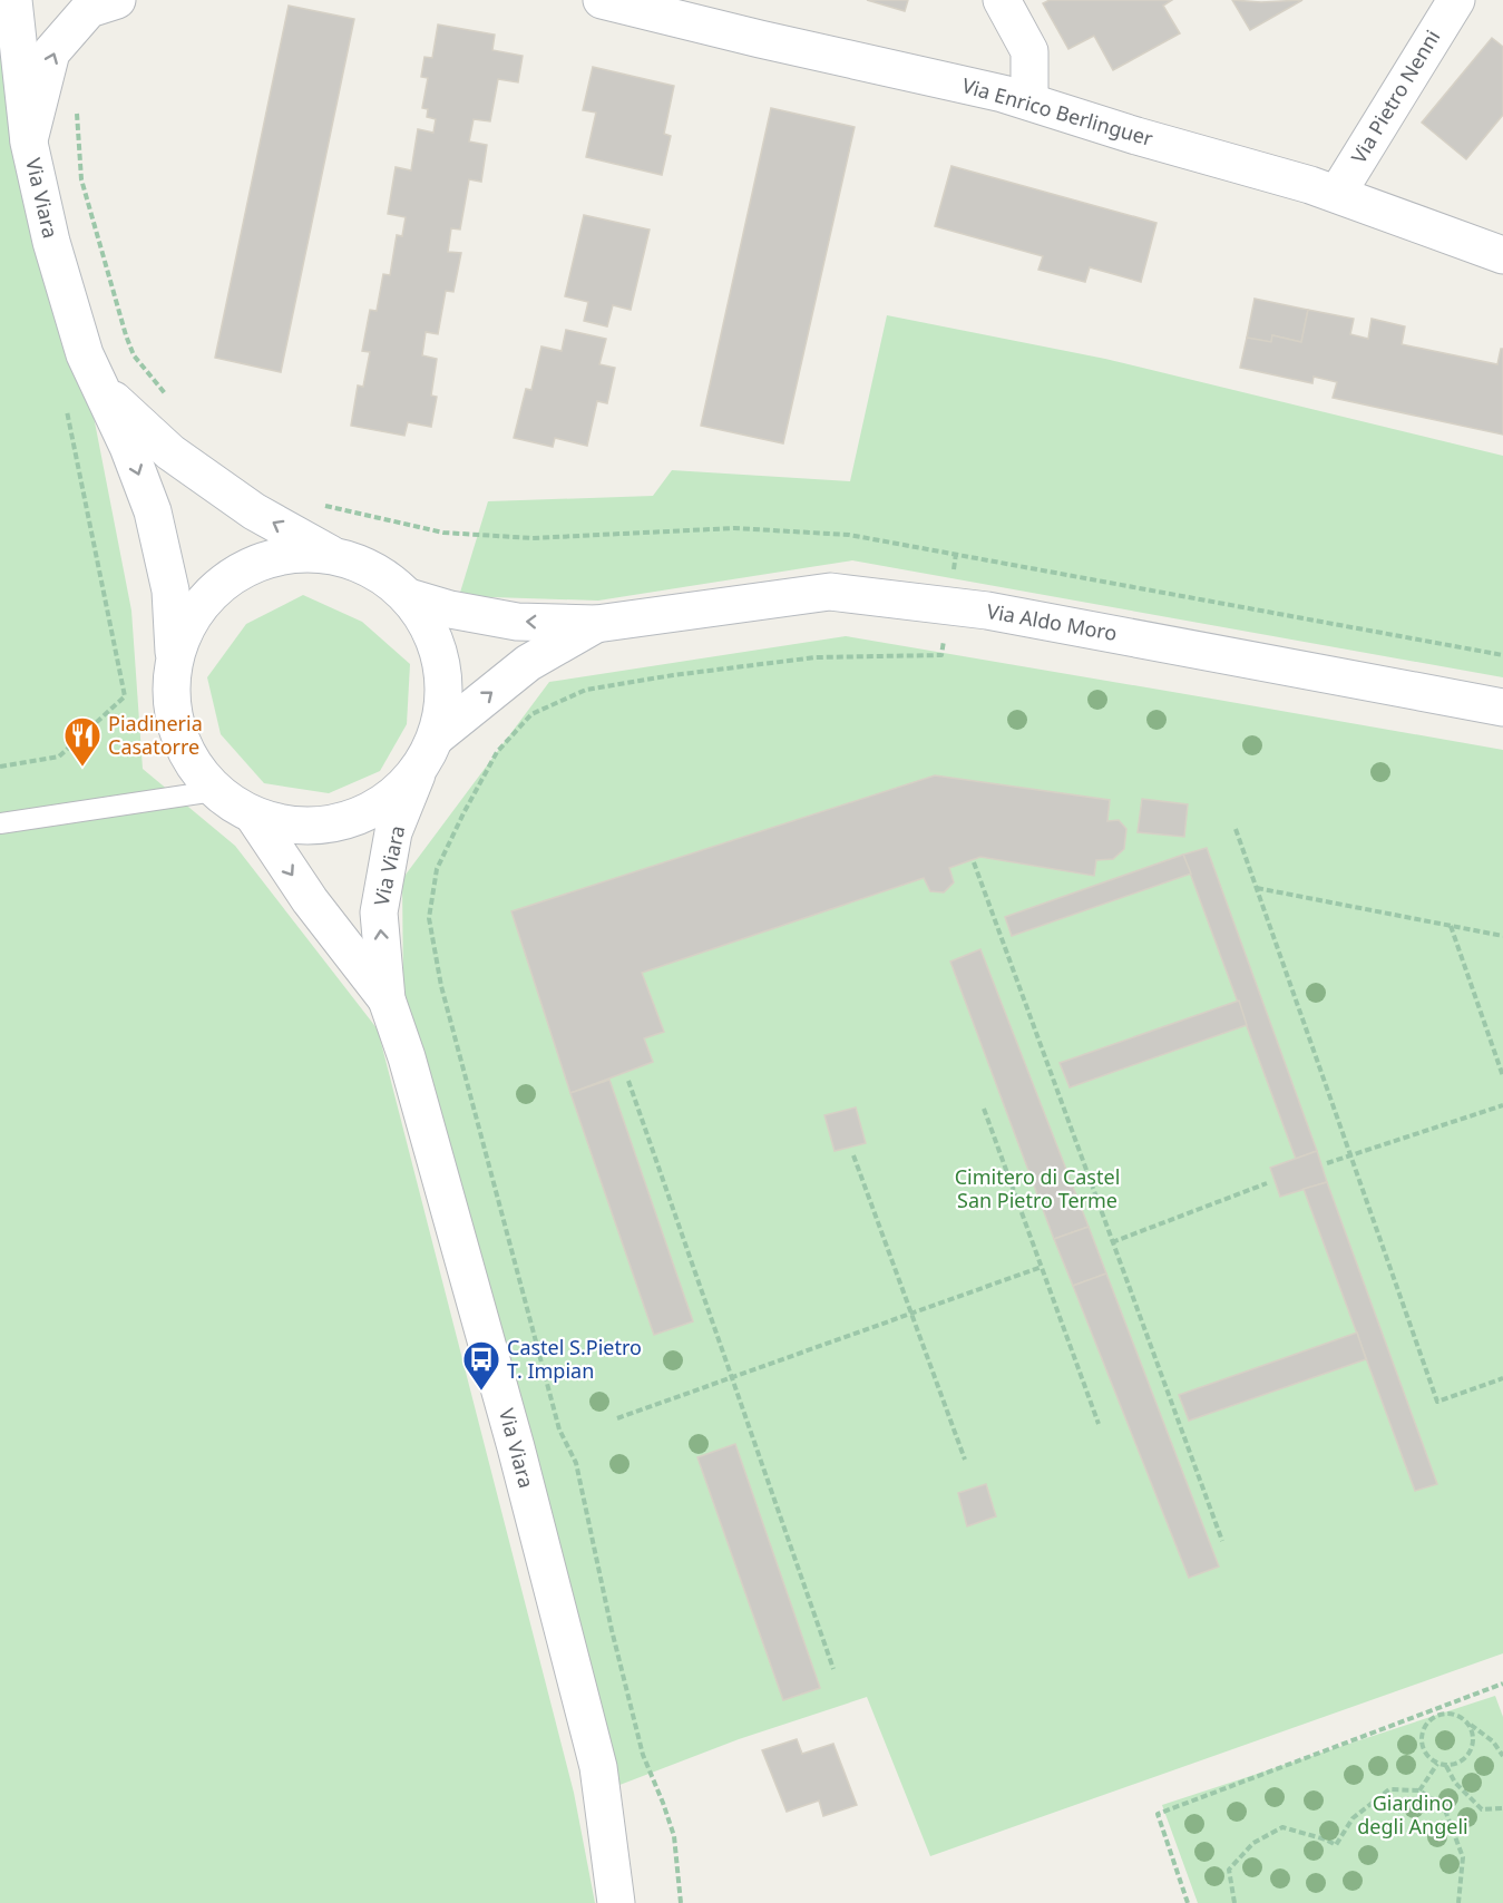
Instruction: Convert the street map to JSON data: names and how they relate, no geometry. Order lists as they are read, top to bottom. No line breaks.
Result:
{"streets":{"main road":["Via Pietro Nenni","Via Enrico Berlinguer","Via Viara","Via Aldo Moro"]},"crossings":[["Via Pietro Nenni","Via Enrico Berlinguer"]],"parks":["Cimitero di Castel San Pietro Terme","Giardino degli Angeli"],"places":{"restaurant":["Piadineria Casatorre"],"bus stop":["Castel S.Pietro T. Impian"]}}
